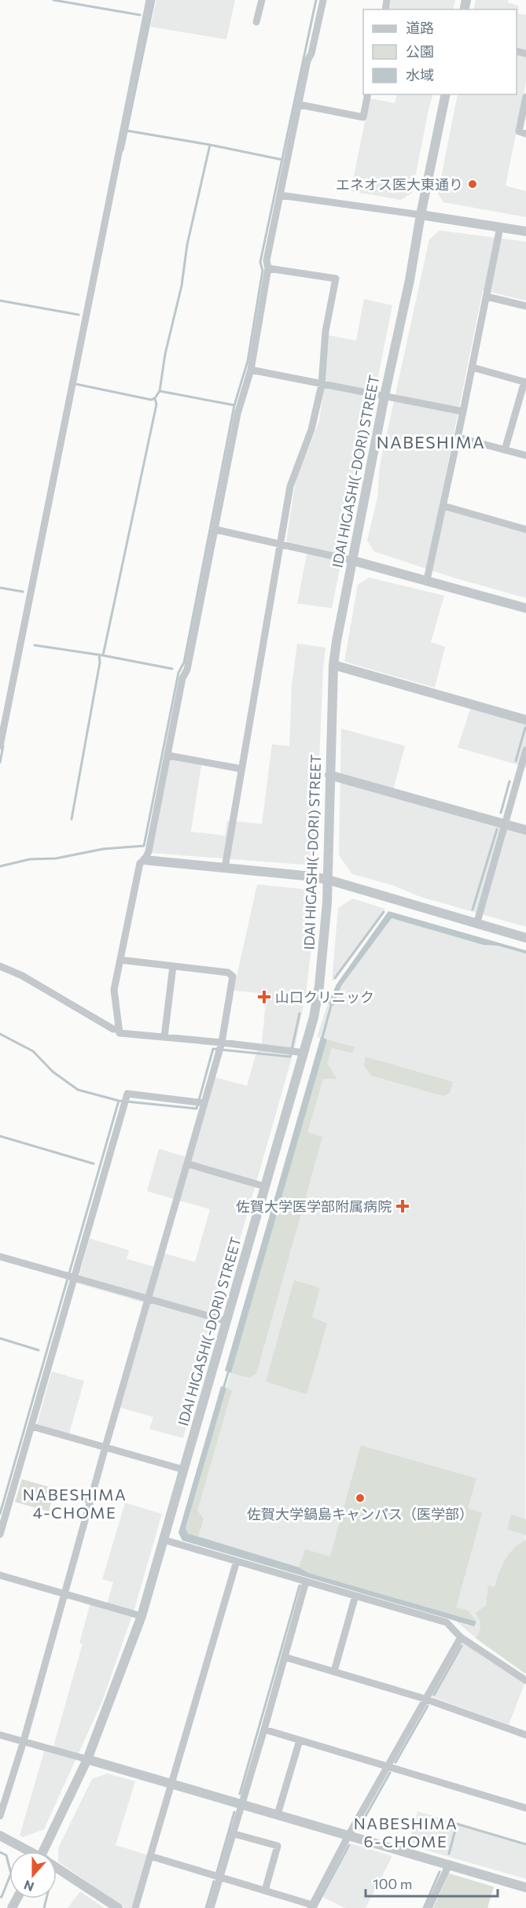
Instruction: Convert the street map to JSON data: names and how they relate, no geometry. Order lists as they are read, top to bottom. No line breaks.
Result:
{"streets":{"street":["IDAI HIGASHI(-DORI) STREET"]},"districts":["NABESHIMA","NABESHIMA 4-CHOME","NABESHIMA 6-CHOME"],"places":{"other":["エネオス医大東通り","佐賀大学鍋島キャンパス（医学部）"],"health":["山口クリニック","佐賀大学医学部附属病院"]},"legend":["道路","公園","水域"],"scale_bar":"100 m","north":"bottom"}
